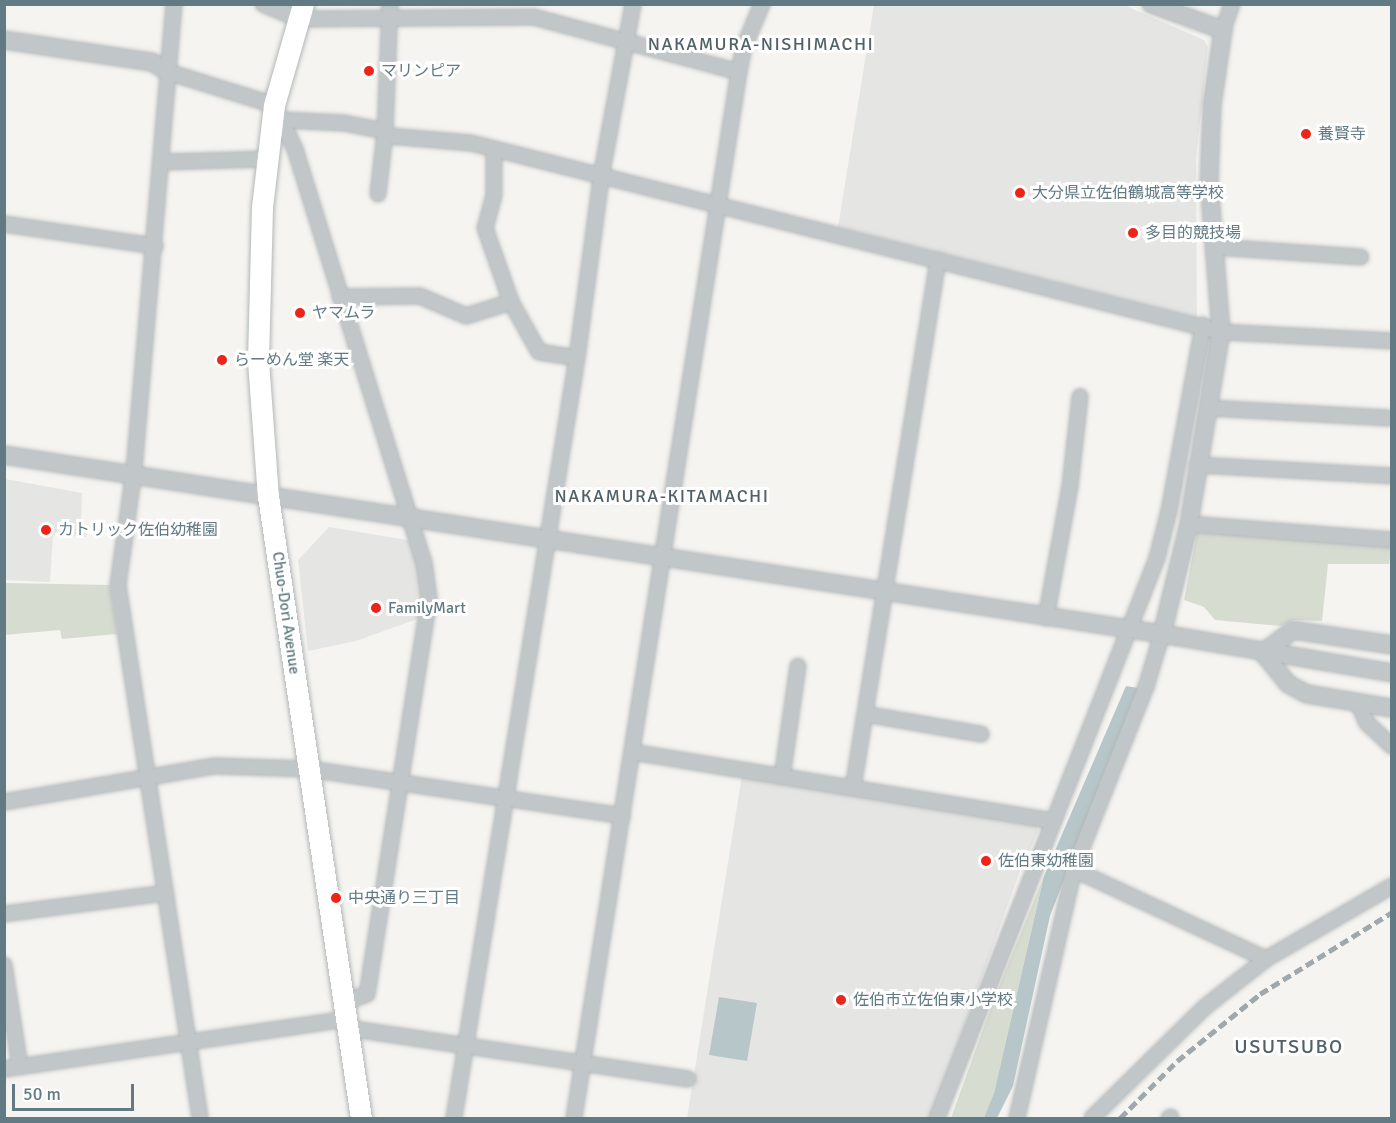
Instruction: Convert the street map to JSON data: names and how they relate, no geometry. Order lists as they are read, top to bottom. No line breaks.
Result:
{"streets":{"highway":["Chuo-Dori Avenue"]},"districts":["NAKAMURA-NISHIMACHI","NAKAMURA-KITAMACHI","USUTSUBO"],"places":["マリンピア","養賢寺","大分県立佐伯鶴城高等学校","多目的競技場","ヤマムラ","らーめん堂 楽天","カトリック佐伯幼稚園","FamilyMart","佐伯東幼稚園","中央通り三丁目","佐伯市立佐伯東小学校"],"scale_bar":"50 m"}
